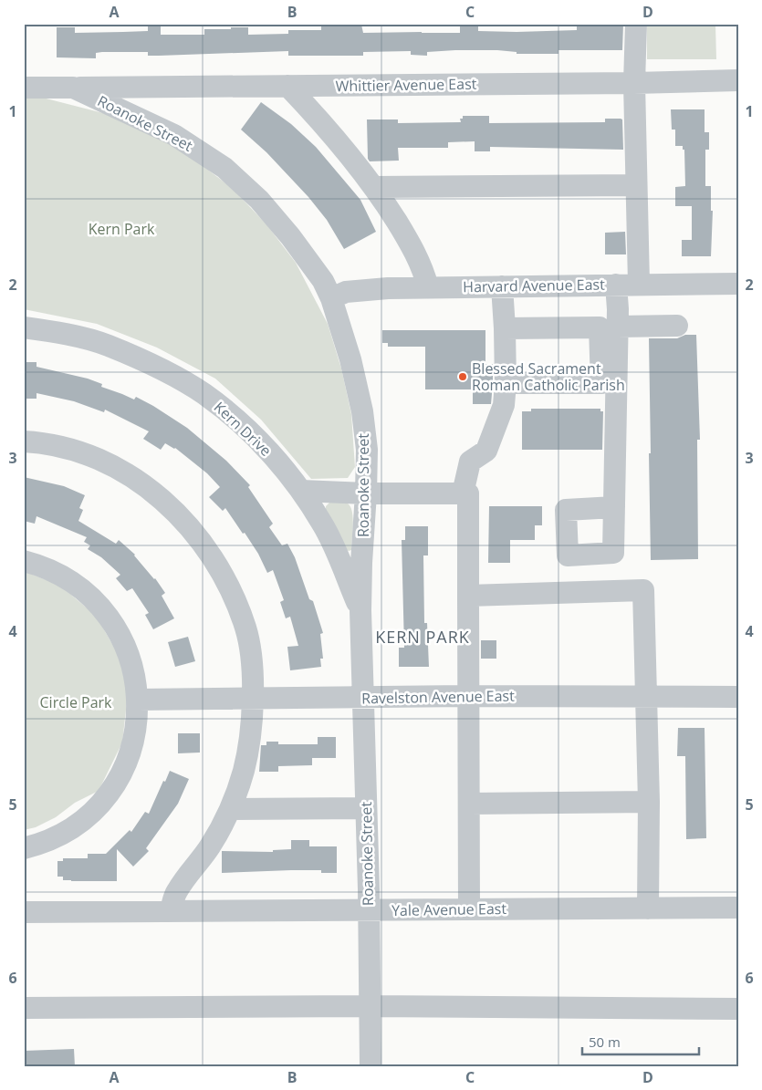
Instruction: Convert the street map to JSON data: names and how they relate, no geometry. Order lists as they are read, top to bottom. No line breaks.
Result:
{"streets":{"street":["Whittier Avenue East","Roanoke Street","Harvard Avenue East","Kern Drive","Ravelston Avenue East","Yale Avenue East"]},"crossings":[["Whittier Avenue East","Roanoke Street"],["Roanoke Street","Harvard Avenue East"],["Roanoke Street","Kern Drive"],["Roanoke Street","Ravelston Avenue East"],["Roanoke Street","Yale Avenue East"]],"districts":["KERN PARK"],"parks":["Kern Park","Circle Park"],"places":["Blessed Sacrament Roman Catholic Parish"],"scale_bar":"50 m","grid":{"columns":["A","B","C","D"],"rows":["1","2","3","4","5","6"]}}
